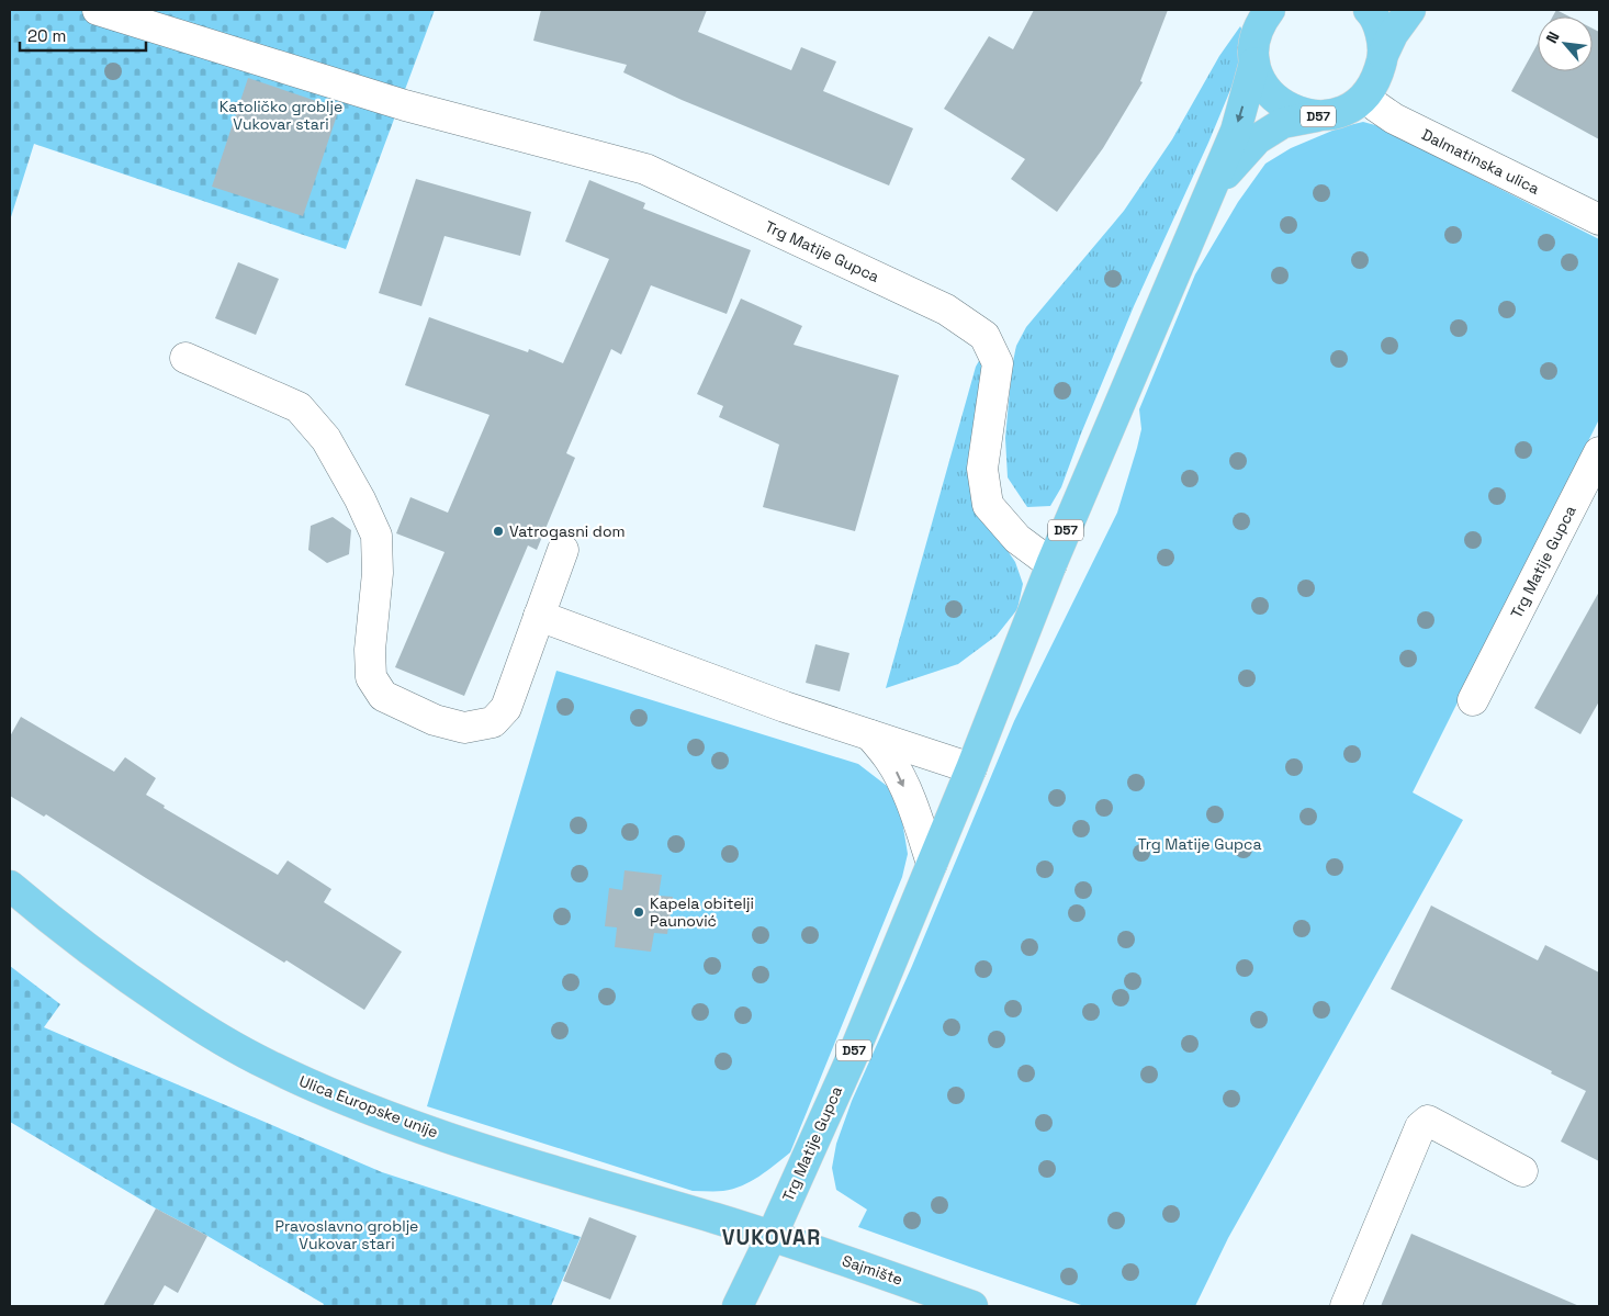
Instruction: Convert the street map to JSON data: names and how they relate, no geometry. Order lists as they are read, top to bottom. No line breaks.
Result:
{"streets":{"main road":["D57","Trg Matije Gupca","Ulica Europske unije","Sajmište"],"street":["Dalmatinska ulica"]},"crossings":[["D57","Dalmatinska ulica"],["D57","Trg Matije Gupca"],["Trg Matije Gupca","Ulica Europske unije"],["Trg Matije Gupca","Sajmište"],["Ulica Europske unije","Sajmište"]],"districts":["VUKOVAR"],"parks":["Katoličko groblje Vukovar stari","Trg Matije Gupca","Pravoslavno groblje Vukovar stari"],"places":["Vatrogasni dom","Kapela obitelji Paunović"],"scale_bar":"20 m","north":"top left"}
